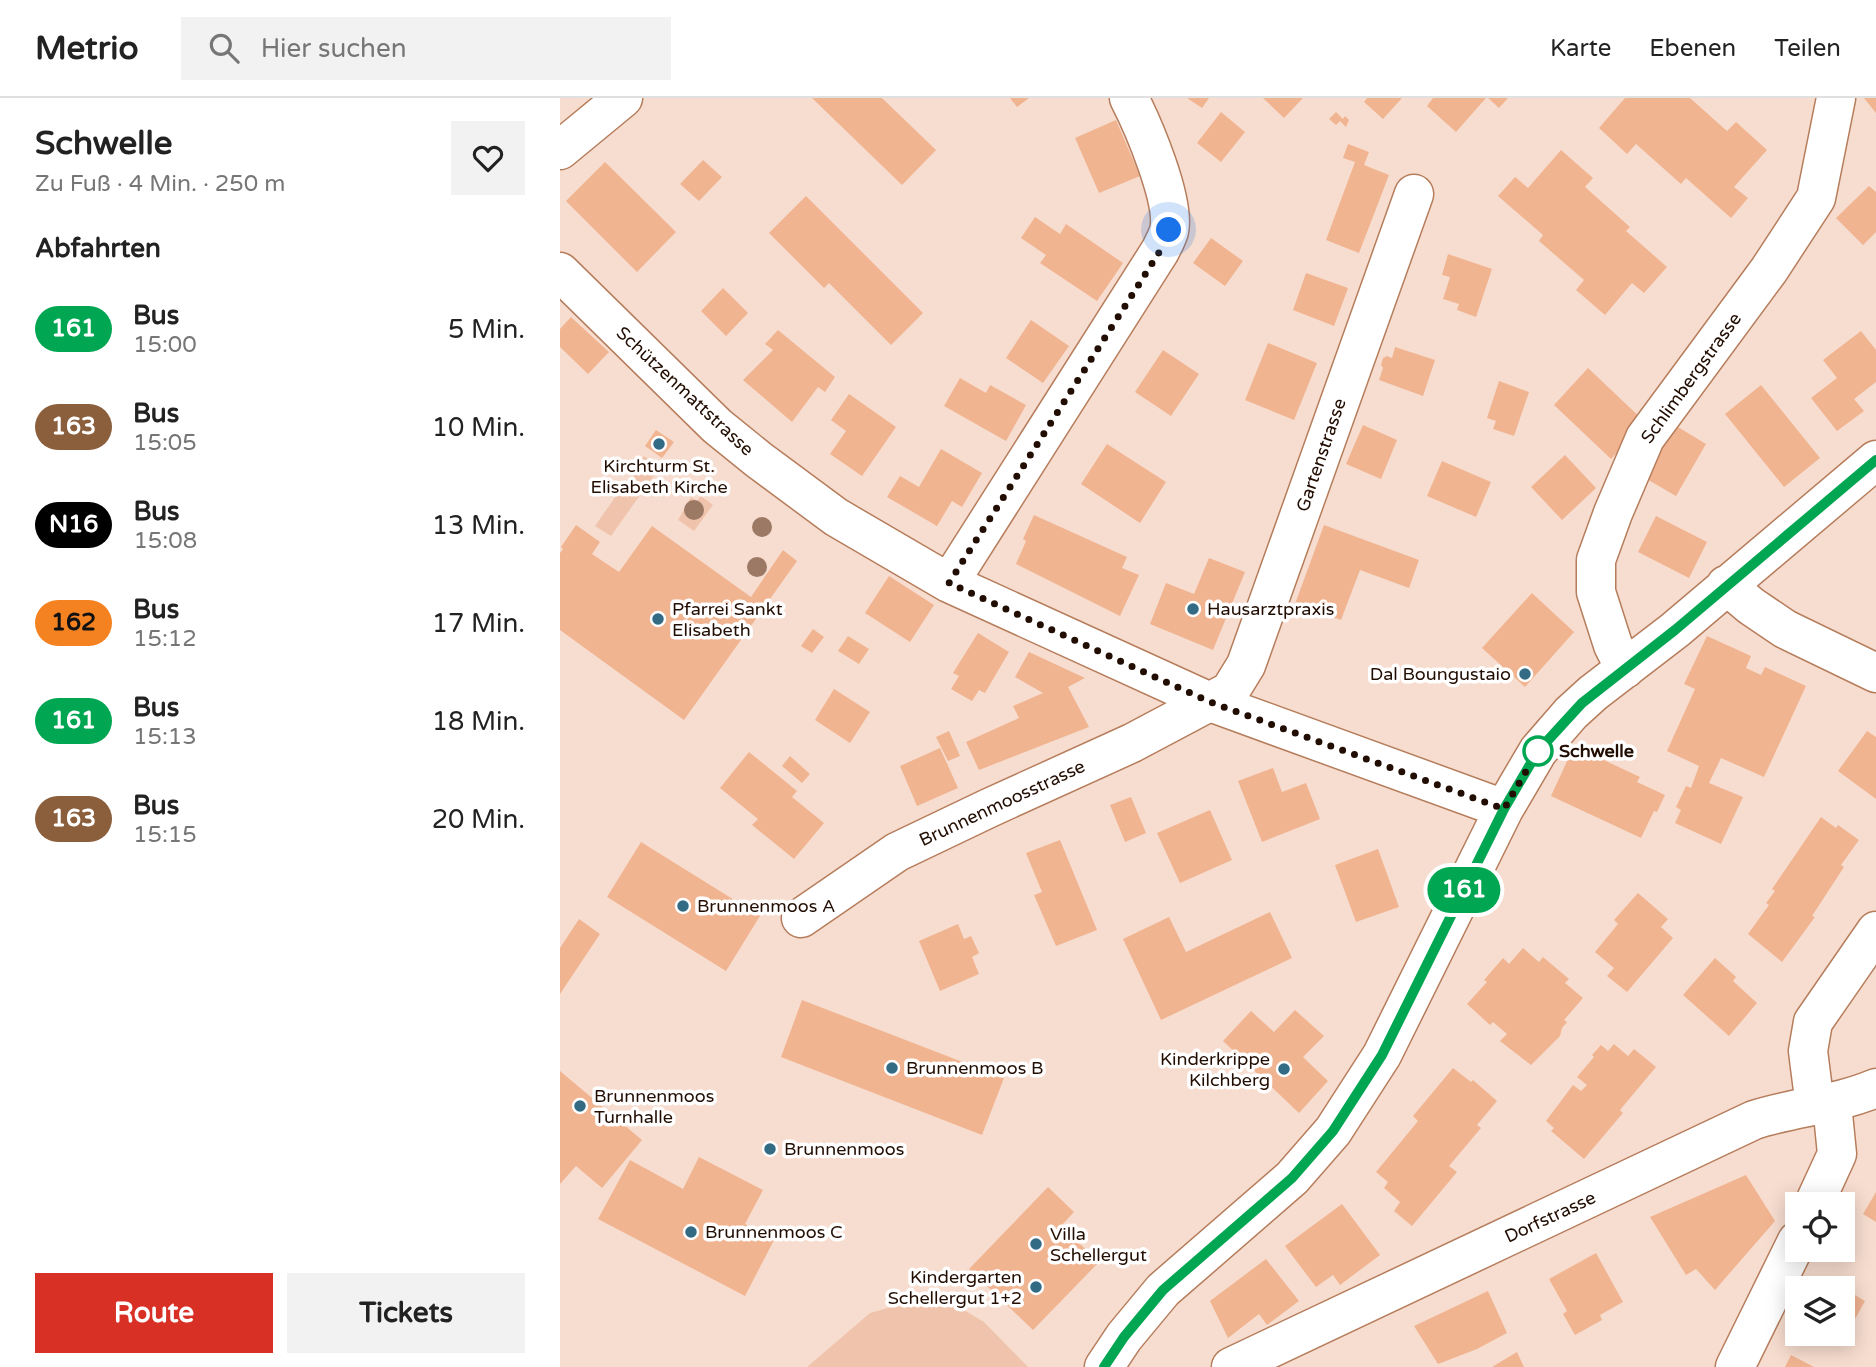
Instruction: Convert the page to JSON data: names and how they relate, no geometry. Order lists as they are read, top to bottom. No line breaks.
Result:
{"streets":{"street":["Schlimbergstrasse","Schützenmattstrasse","Gartenstrasse","Brunnenmoosstrasse","Dorfstrasse"]},"crossings":[["Schützenmattstrasse","Gartenstrasse"],["Schützenmattstrasse","Brunnenmoosstrasse"],["Gartenstrasse","Brunnenmoosstrasse"]],"places":["Kirchturm St. Elisabeth Kirche","Hausarztpraxis","Pfarrei Sankt Elisabeth","Dal Boungustaio","Schwelle","Brunnenmoos A","Brunnenmoos B","Kinderkrippe Kilchberg","Brunnenmoos Turnhalle","Brunnenmoos","Brunnenmoos C","Villa Schellergut","Kindergarten Schellergut 1+2"],"lines":["bus line 161"],"page":{"header":"Metrio","search":"Hier suchen","nav":["Karte","Ebenen","Teilen"],"heading":[["Schwelle","Zu Fuß · 4 Min. · 250 m"],"Abfahrten"],"on_map":"161","list":[{"mark":"161","name":"Bus","note":"15:00","value":"5 Min."},{"mark":"163","name":"Bus","note":"15:05","value":"10 Min."},{"mark":"N16","name":"Bus","note":"15:08","value":"13 Min."},{"mark":"162","name":"Bus","note":"15:12","value":"17 Min."},{"mark":"161","name":"Bus","note":"15:13","value":"18 Min."},{"mark":"163","name":"Bus","note":"15:15","value":"20 Min."}],"buttons":["Route","Tickets"]}}
